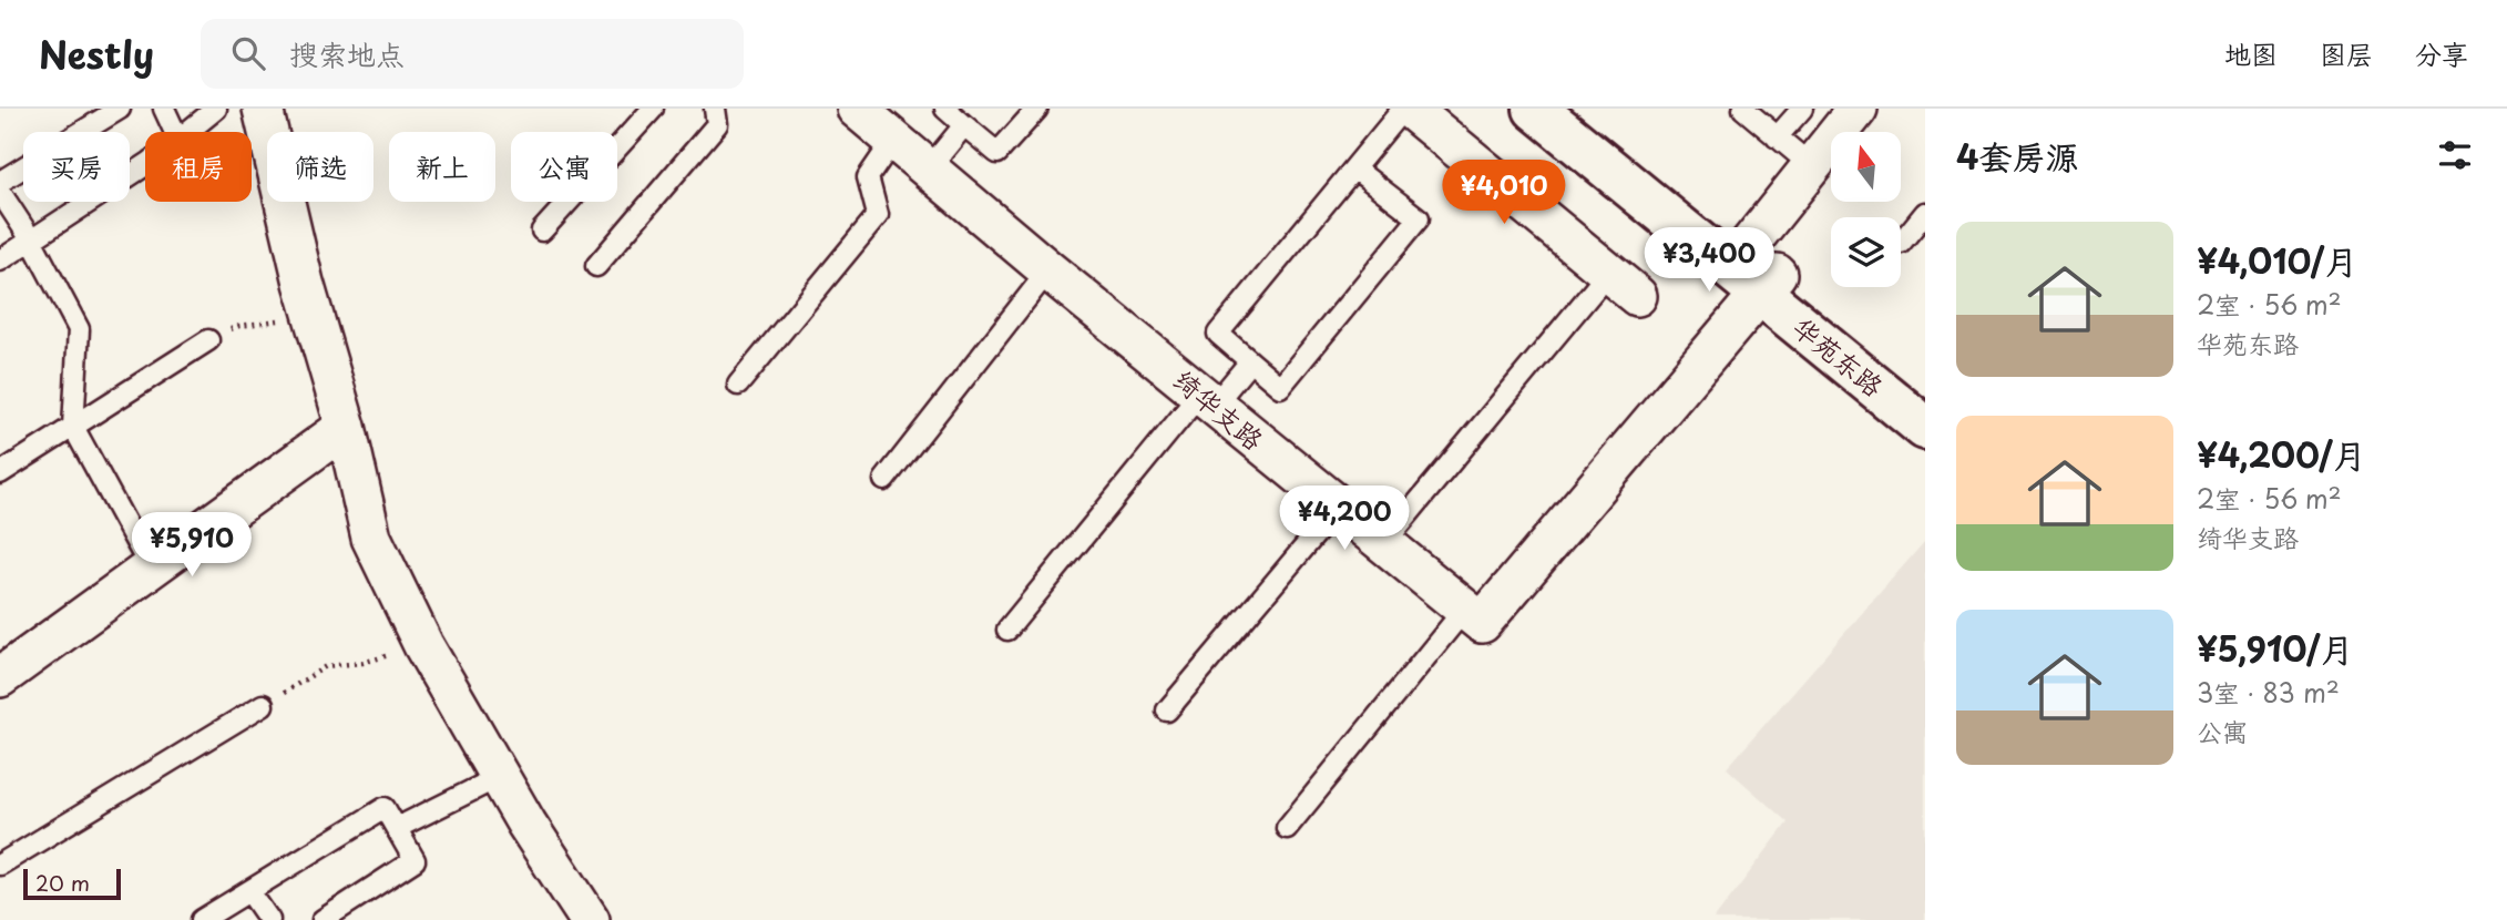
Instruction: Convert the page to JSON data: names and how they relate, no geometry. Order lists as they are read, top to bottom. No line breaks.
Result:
{"streets":{"street":["华苑东路","绮华支路"]},"scale_bar":"20 m","north":"top","page":{"header":"Nestly","search":"搜索地点","nav":["地图","图层","分享"],"heading":"4套房源","chip":["买房","租房","筛选","新上","公寓"],"price":["¥4,010","¥3,400","¥4,200","¥5,910"],"list":[{"name":"¥4,010/月","note":"2室 · 56 m² · 华苑东路"},{"name":"¥4,200/月","note":"2室 · 56 m² · 绮华支路"},{"name":"¥5,910/月","note":"3室 · 83 m² · 公寓"}],"scale":"20 m"}}
